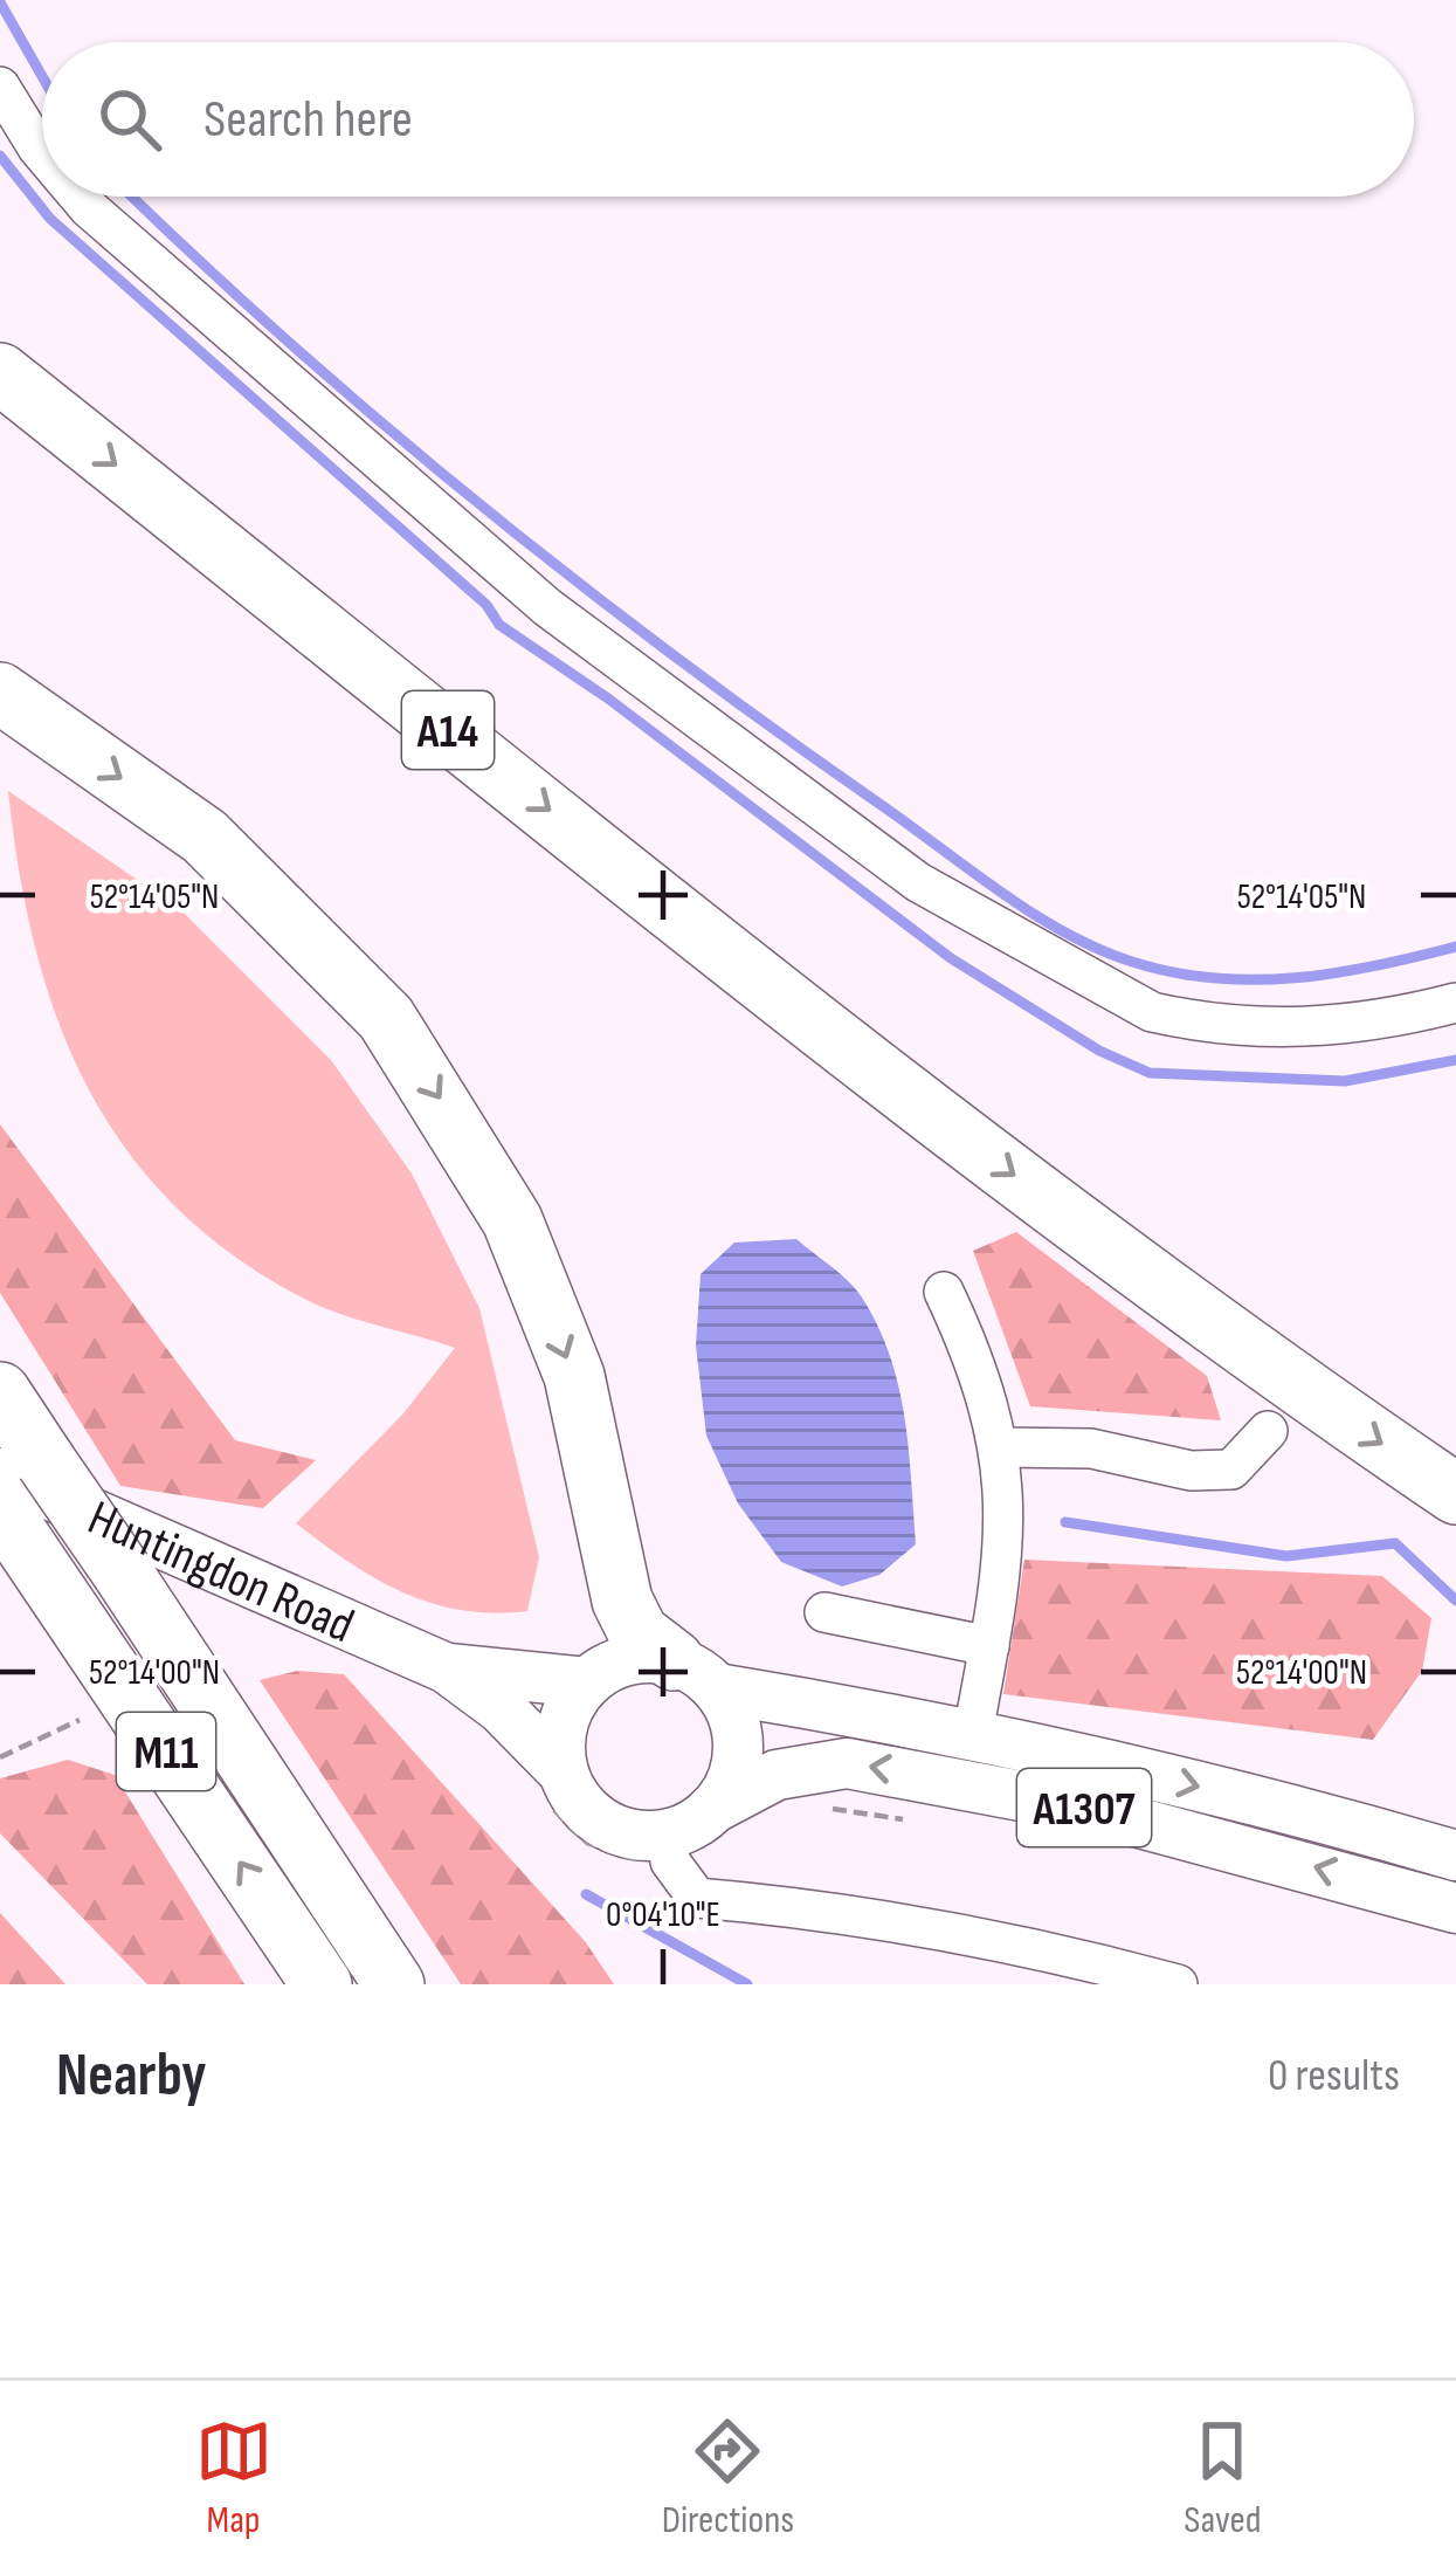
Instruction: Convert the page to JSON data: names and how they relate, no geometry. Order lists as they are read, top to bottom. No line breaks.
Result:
{"streets":{"highway":["A14","M11"],"main road":["Huntingdon Road","A1307"]},"crossings":[["Huntingdon Road","M11"],["Huntingdon Road","A1307"]],"page":{"search":"Search here","heading":["Nearby","0 results"],"nav":["Map","Directions","Saved"]},"coordinates":["52°14'05\"N","52°14'00\"N","0°04'10\"E"]}
